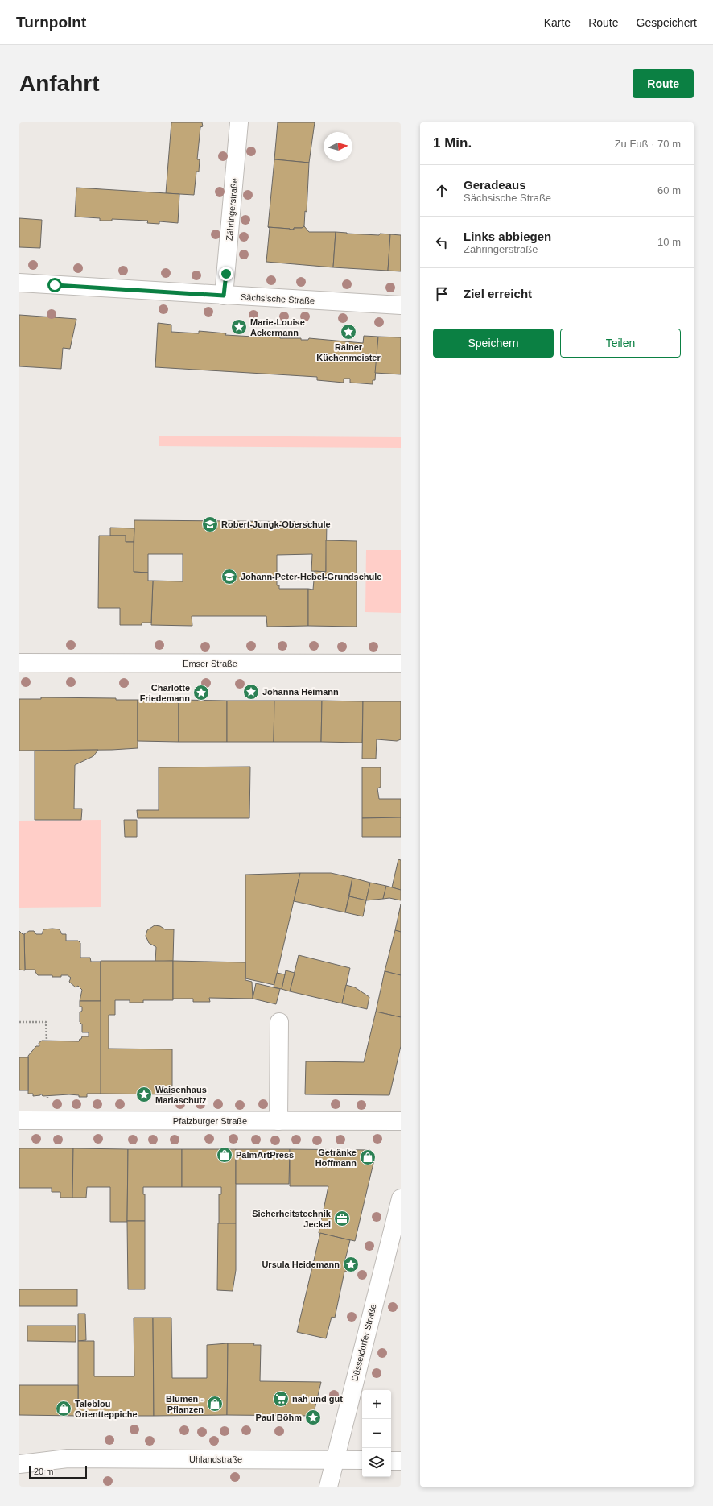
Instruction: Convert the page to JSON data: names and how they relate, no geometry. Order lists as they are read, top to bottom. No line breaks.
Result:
{"streets":{"street":["Zähringerstraße","Sächsische Straße","Emser Straße","Pfalzburger Straße","Düsseldorfer Straße","Uhlandstraße"]},"crossings":[["Zähringerstraße","Sächsische Straße"],["Düsseldorfer Straße","Uhlandstraße"]],"places":{"place":["Marie-Louise Ackermann","Rainer Küchenmeister","Johanna Heimann","Charlotte Friedemann","Waisenhaus Mariaschutz","Ursula Heidemann","Paul Böhm"],"school or university":["Robert-Jungk-Oberschule","Johann-Peter-Hebel-Grundschule"],"shop":["PalmArtPress","Getränke Hoffmann","Blumen - Pflanzen","Taleblou Orientteppiche"],"office":["Sicherheitstechnik Jeckel"],"supermarket":["nah und gut"]},"scale_bar":"20 m","north":"right","page":{"header":"Turnpoint","nav":["Karte","Route","Gespeichert"],"buttons":["Route",["Speichern","Teilen"]],"title":"Anfahrt","heading":["1 Min.","Zu Fuß · 70 m"],"list":[["Geradeaus","Sächsische Straße","60 m"],["Links abbiegen","Zähringerstraße","10 m"],"Ziel erreicht"],"map_buttons":["+","−"],"scale":"20 m"}}
